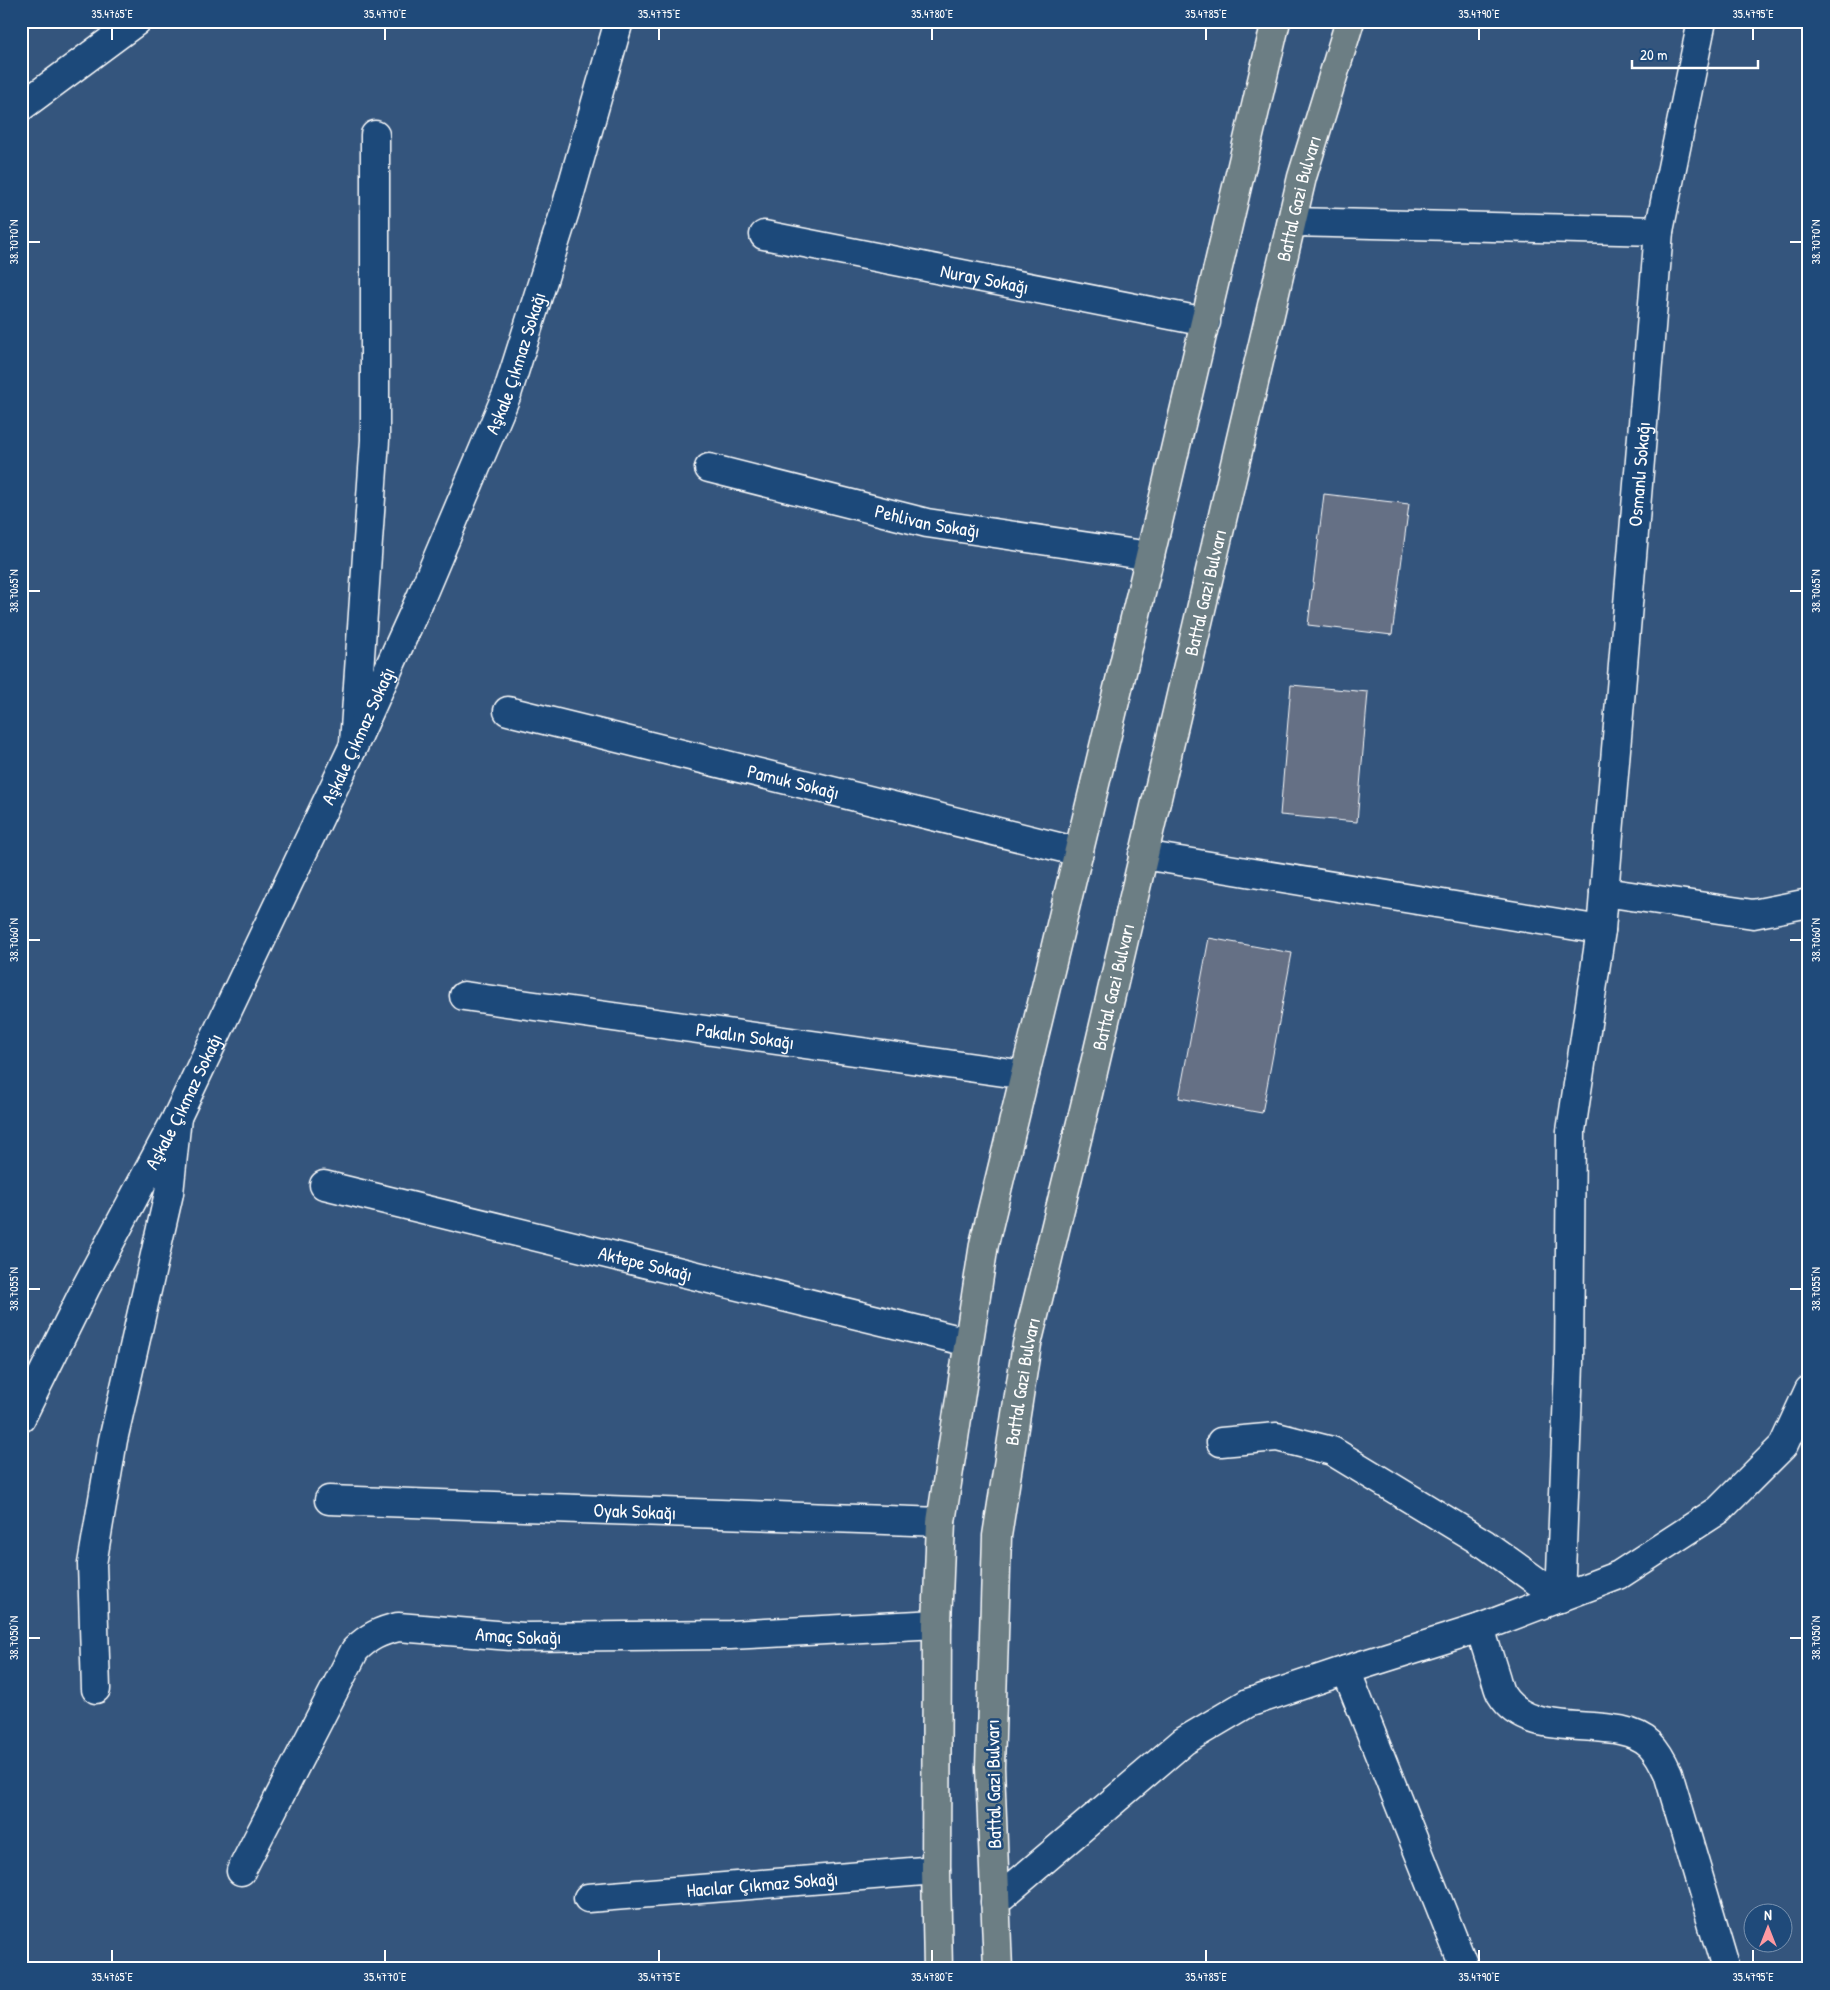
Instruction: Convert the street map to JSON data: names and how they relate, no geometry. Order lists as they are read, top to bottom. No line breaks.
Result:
{"streets":{"main road":["Battal Gazi Bulvarı"],"street":["Nuray Sokağı","Aşkale Çıkmaz Sokağı","Osmanlı Sokağı","Pehlivan Sokağı","Pamuk Sokağı","Pakalın Sokağı","Aktepe Sokağı","Oyak Sokağı","Amaç Sokağı","Hacılar Çıkmaz Sokağı"]},"scale_bar":"20 m","north":"top","coordinates":["35.4765°E","35.4770°E","35.4775°E","35.4780°E","35.4785°E","35.4790°E","35.4795°E","38.7070°N","38.7065°N","38.7060°N","38.7055°N","38.7050°N"]}
